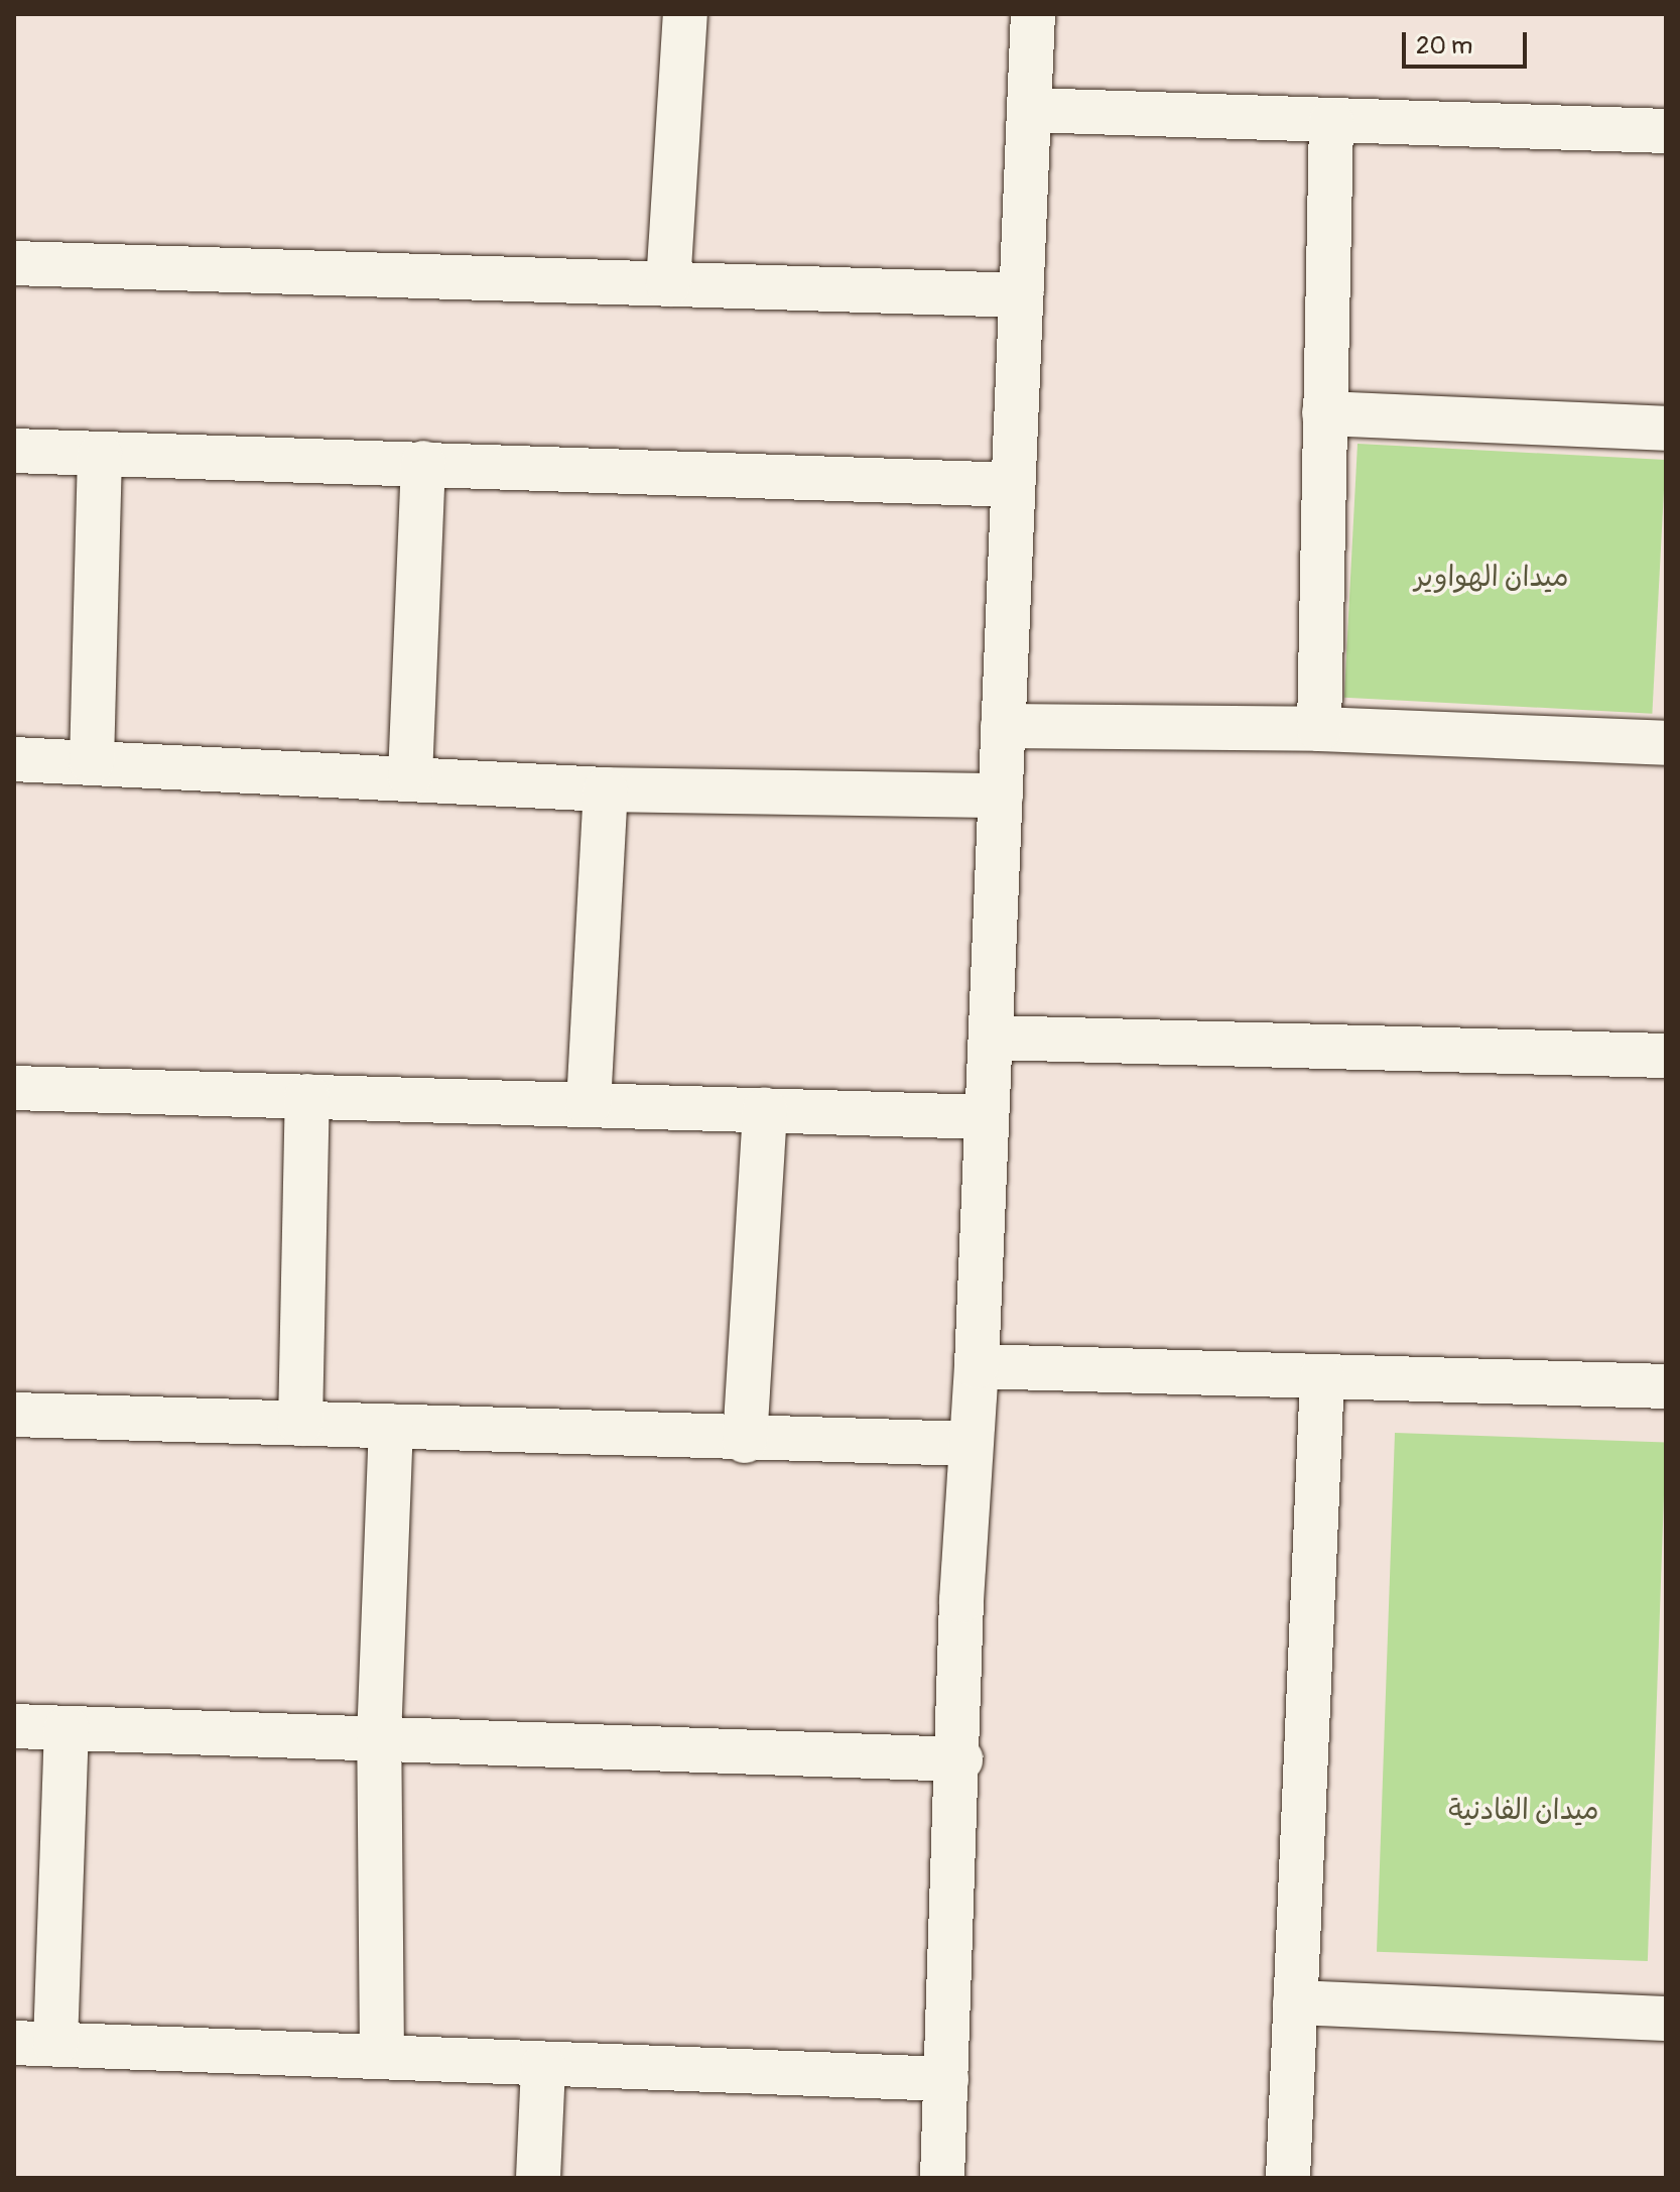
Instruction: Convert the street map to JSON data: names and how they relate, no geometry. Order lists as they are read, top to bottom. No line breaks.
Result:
{"parks":["ميدان الهواوير","ميدان الفادنية"],"scale_bar":"20 m"}
